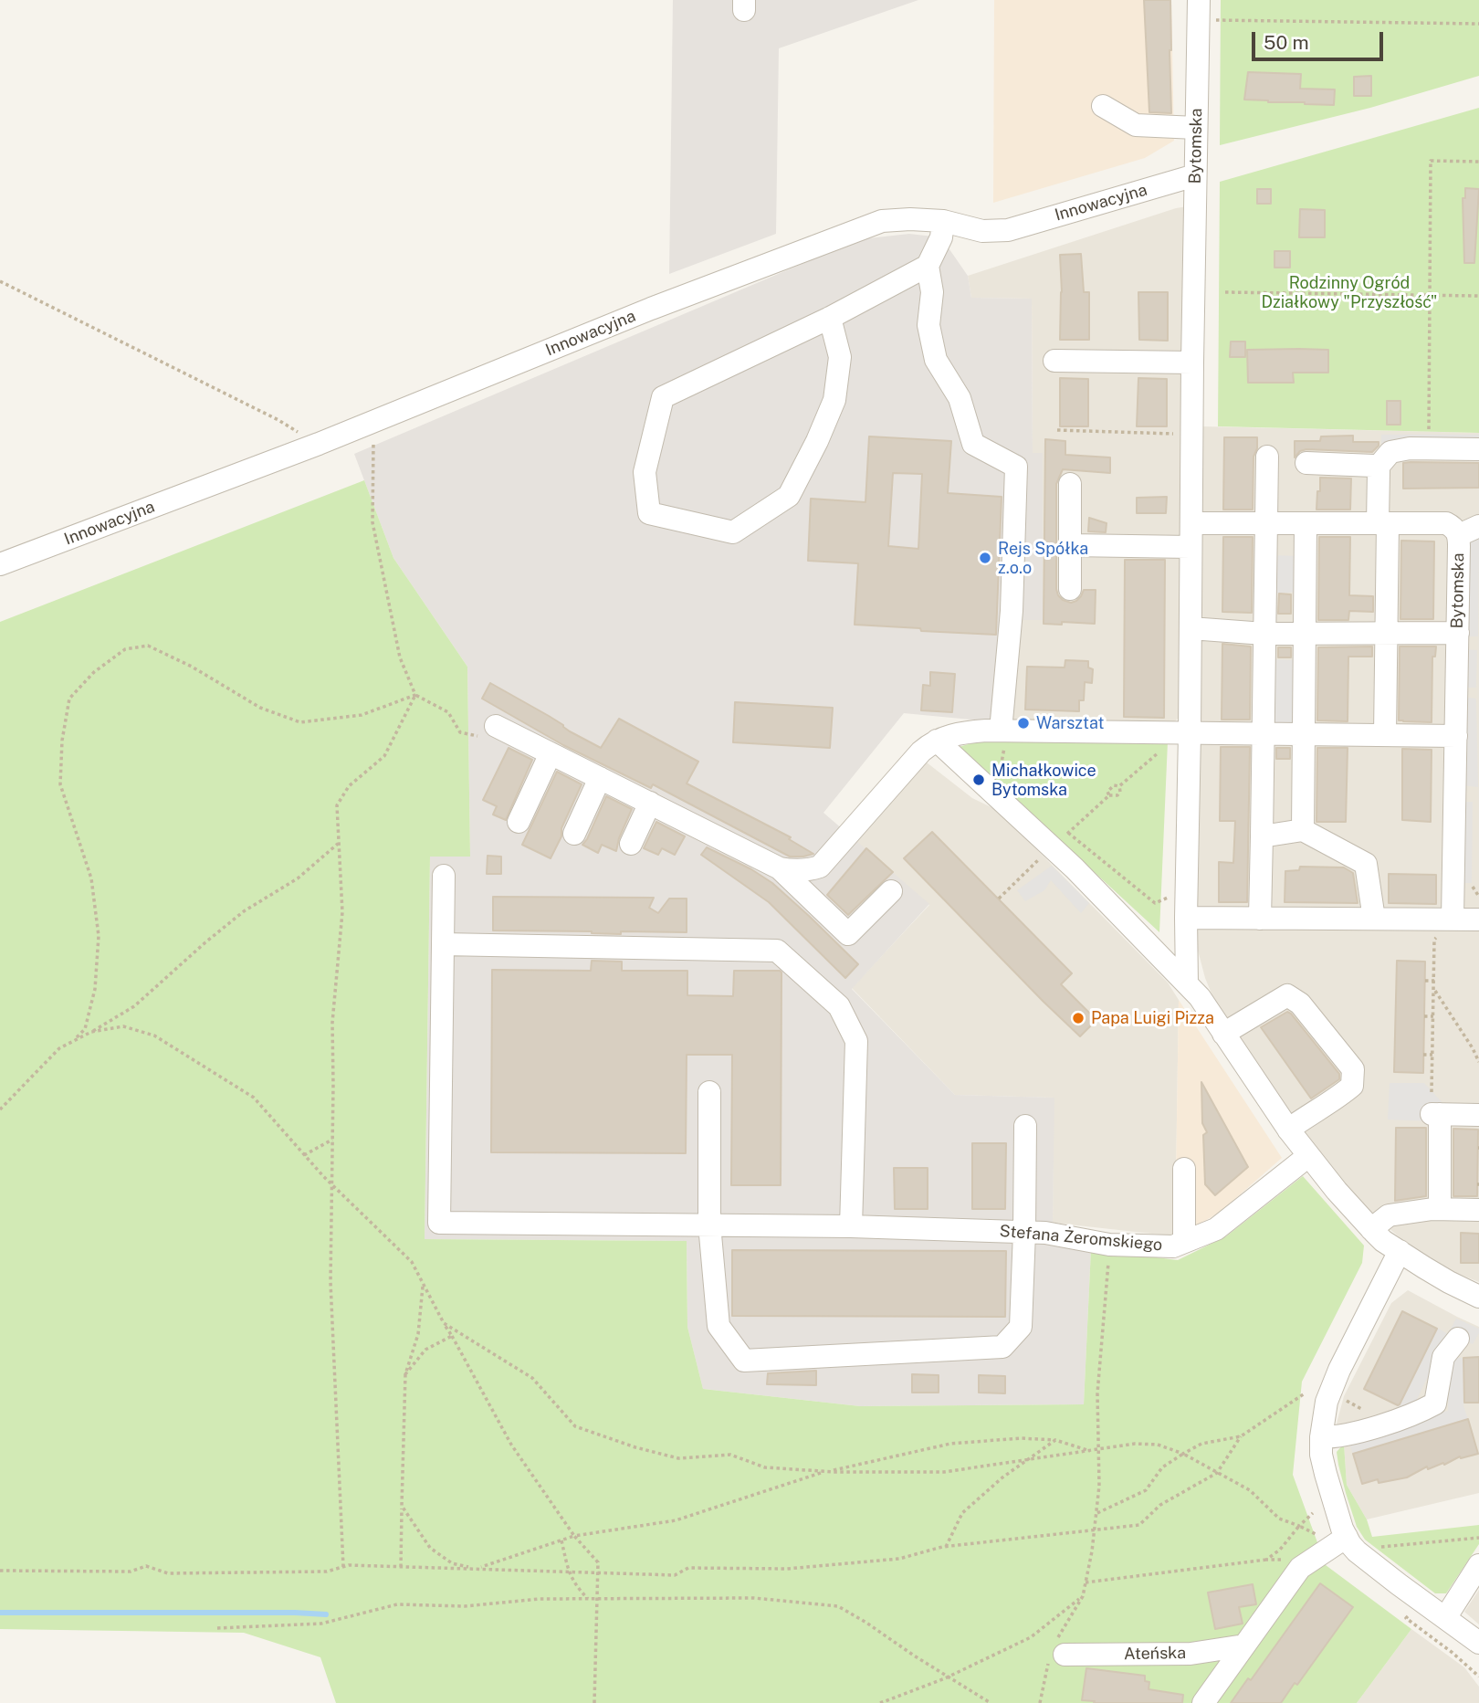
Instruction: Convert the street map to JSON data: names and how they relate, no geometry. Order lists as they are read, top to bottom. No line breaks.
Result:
{"streets":{"street":["Bytomska","Innowacyjna","Stefana Żeromskiego","Ateńska"]},"crossings":[["Bytomska","Innowacyjna"]],"parks":["Rodzinny Ogród Działkowy \"Przyszłość\""],"places":["Rejs Spółka z.o.o","Warsztat","Michałkowice Bytomska","Papa Luigi Pizza"],"scale_bar":"50 m"}
